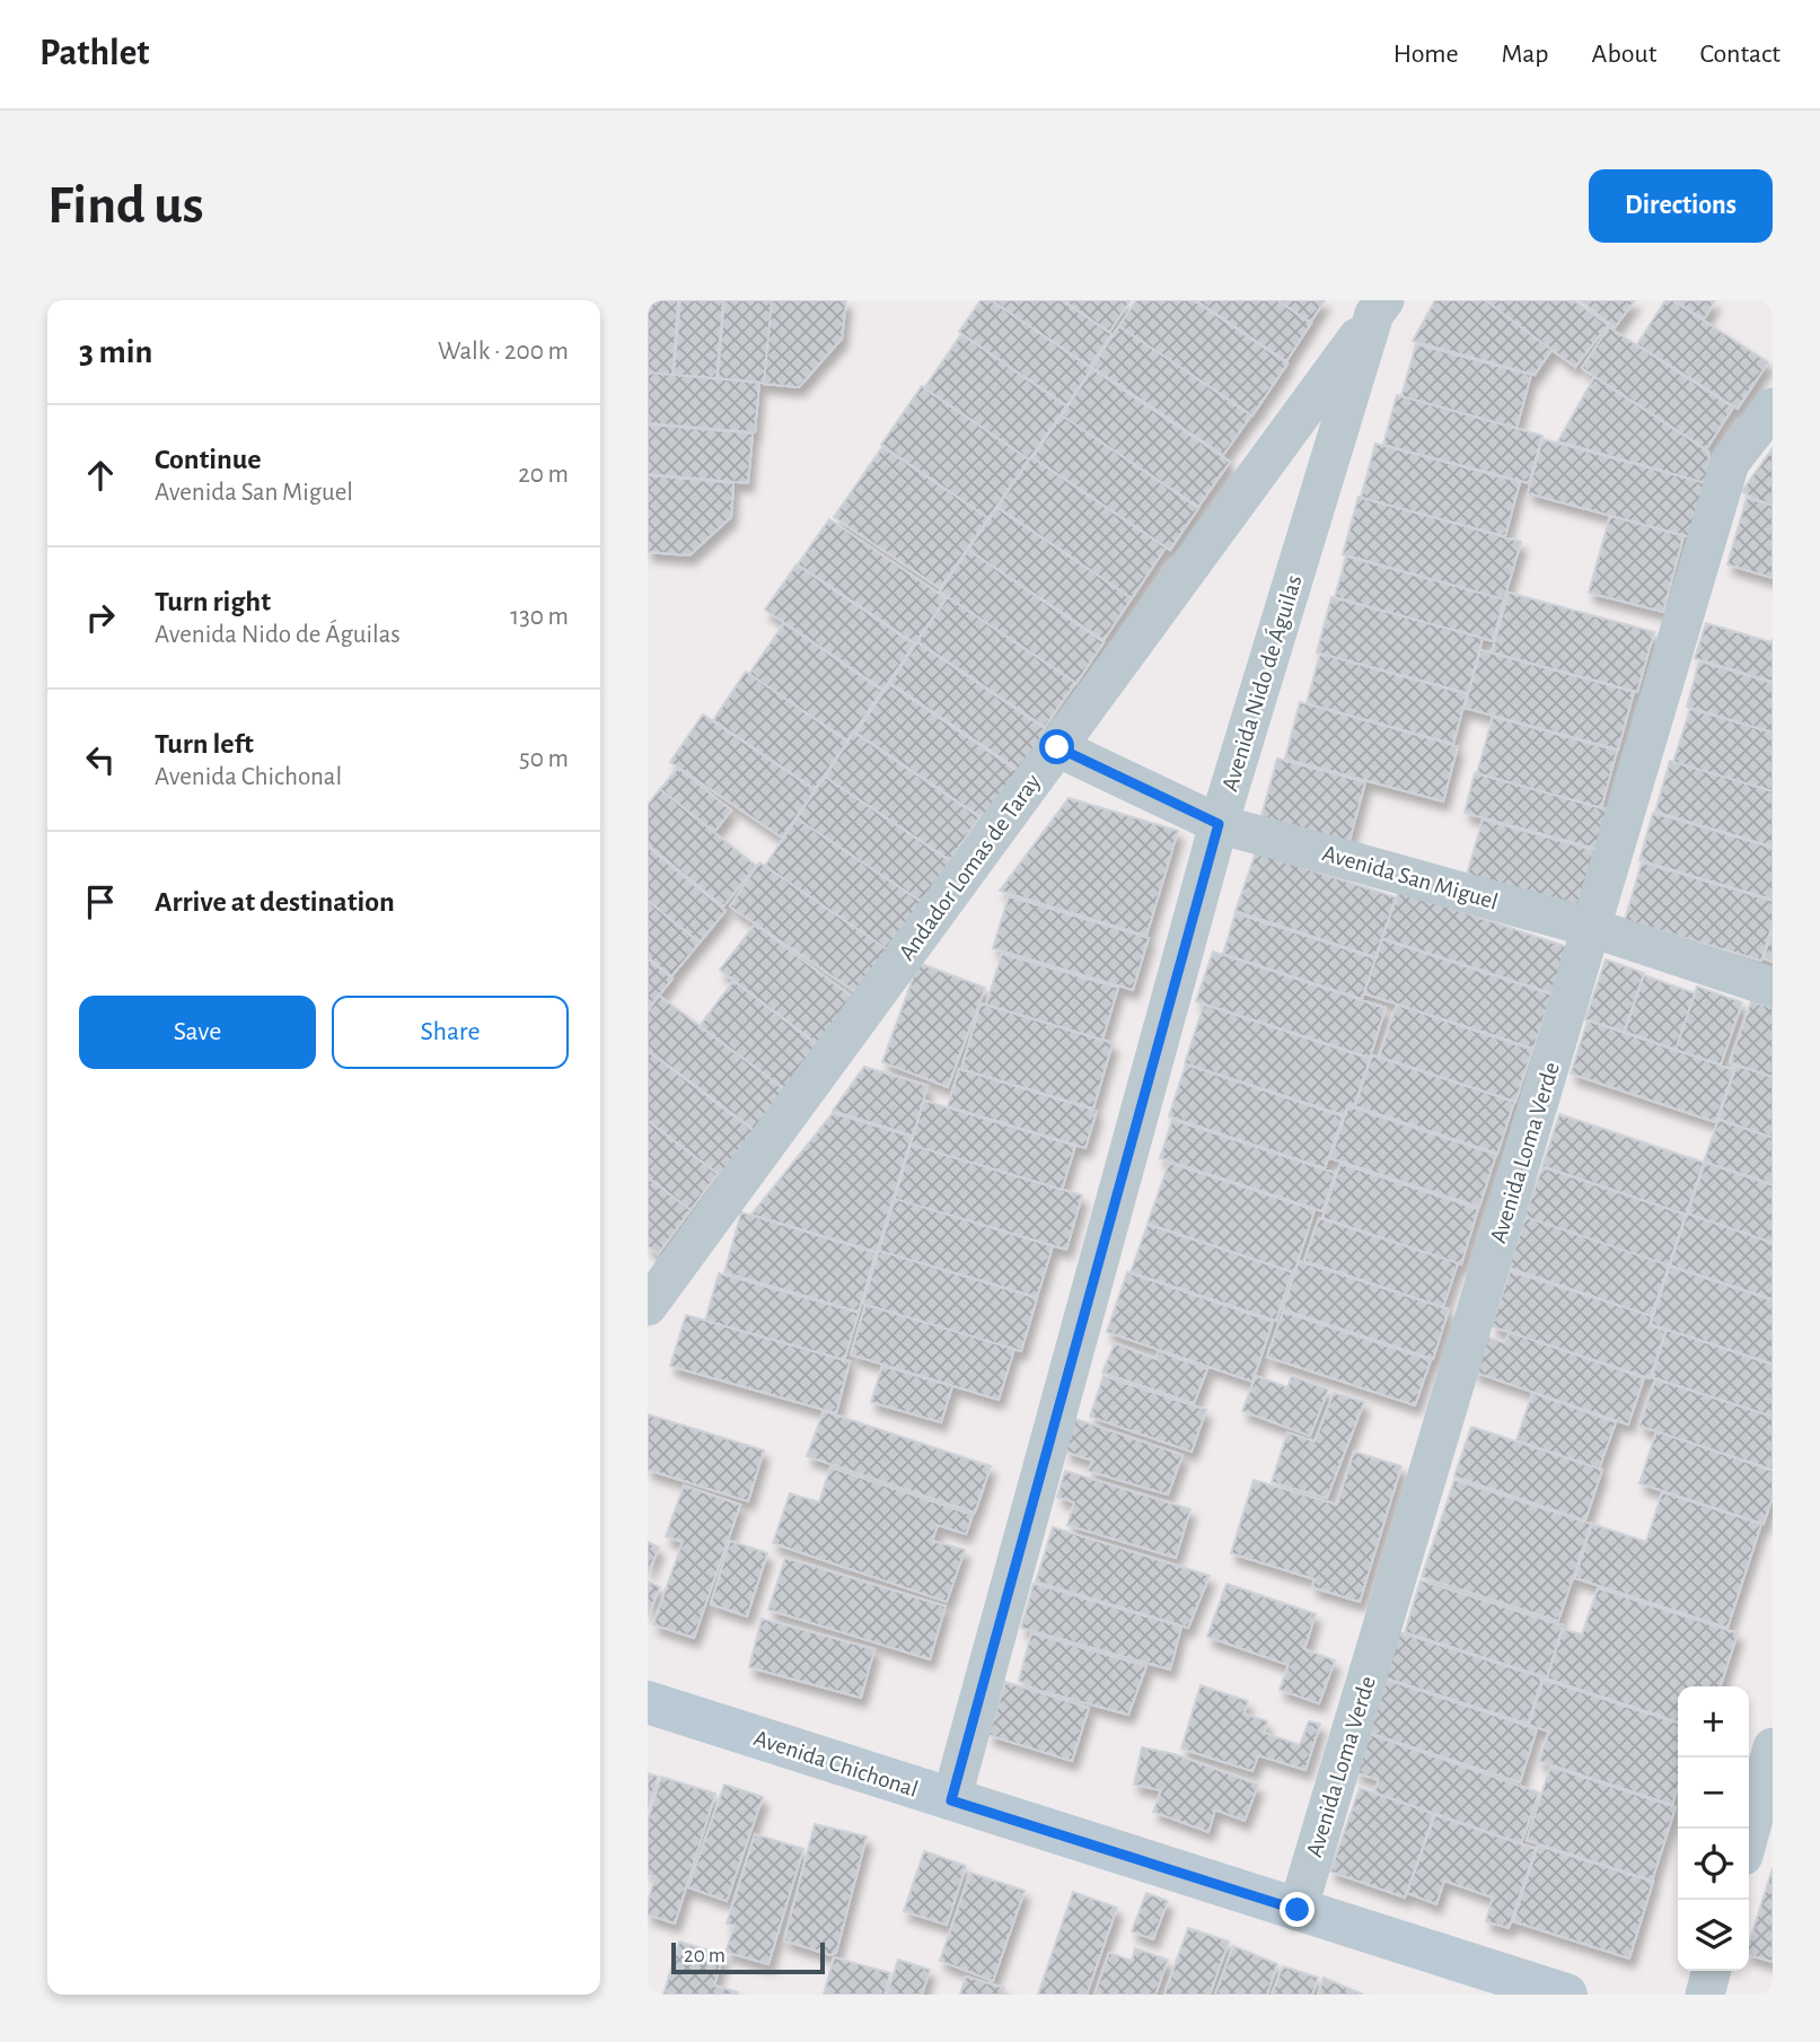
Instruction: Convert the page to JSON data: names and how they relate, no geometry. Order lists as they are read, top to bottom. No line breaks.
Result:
{"streets":{"street":["Avenida Nido de Águilas","Andador Lomas de Taray","Avenida San Miguel","Avenida Loma Verde","Avenida Chichonal"]},"crossings":[["Avenida Nido de Águilas","Andador Lomas de Taray"],["Avenida Nido de Águilas","Avenida San Miguel"],["Avenida Nido de Águilas","Avenida Chichonal"],["Andador Lomas de Taray","Avenida San Miguel"],["Avenida San Miguel","Avenida Loma Verde"],["Avenida Loma Verde","Avenida Chichonal"]],"scale_bar":"20 m","page":{"header":"Pathlet","nav":["Home","Map","About","Contact"],"buttons":["Directions",["Save","Share"]],"title":"Find us","heading":["3 min","Walk · 200 m"],"list":[["Continue","Avenida San Miguel","20 m"],["Turn right","Avenida Nido de Águilas","130 m"],["Turn left","Avenida Chichonal","50 m"],"Arrive at destination"],"map_buttons":["+","−"],"scale":"20 m"}}
